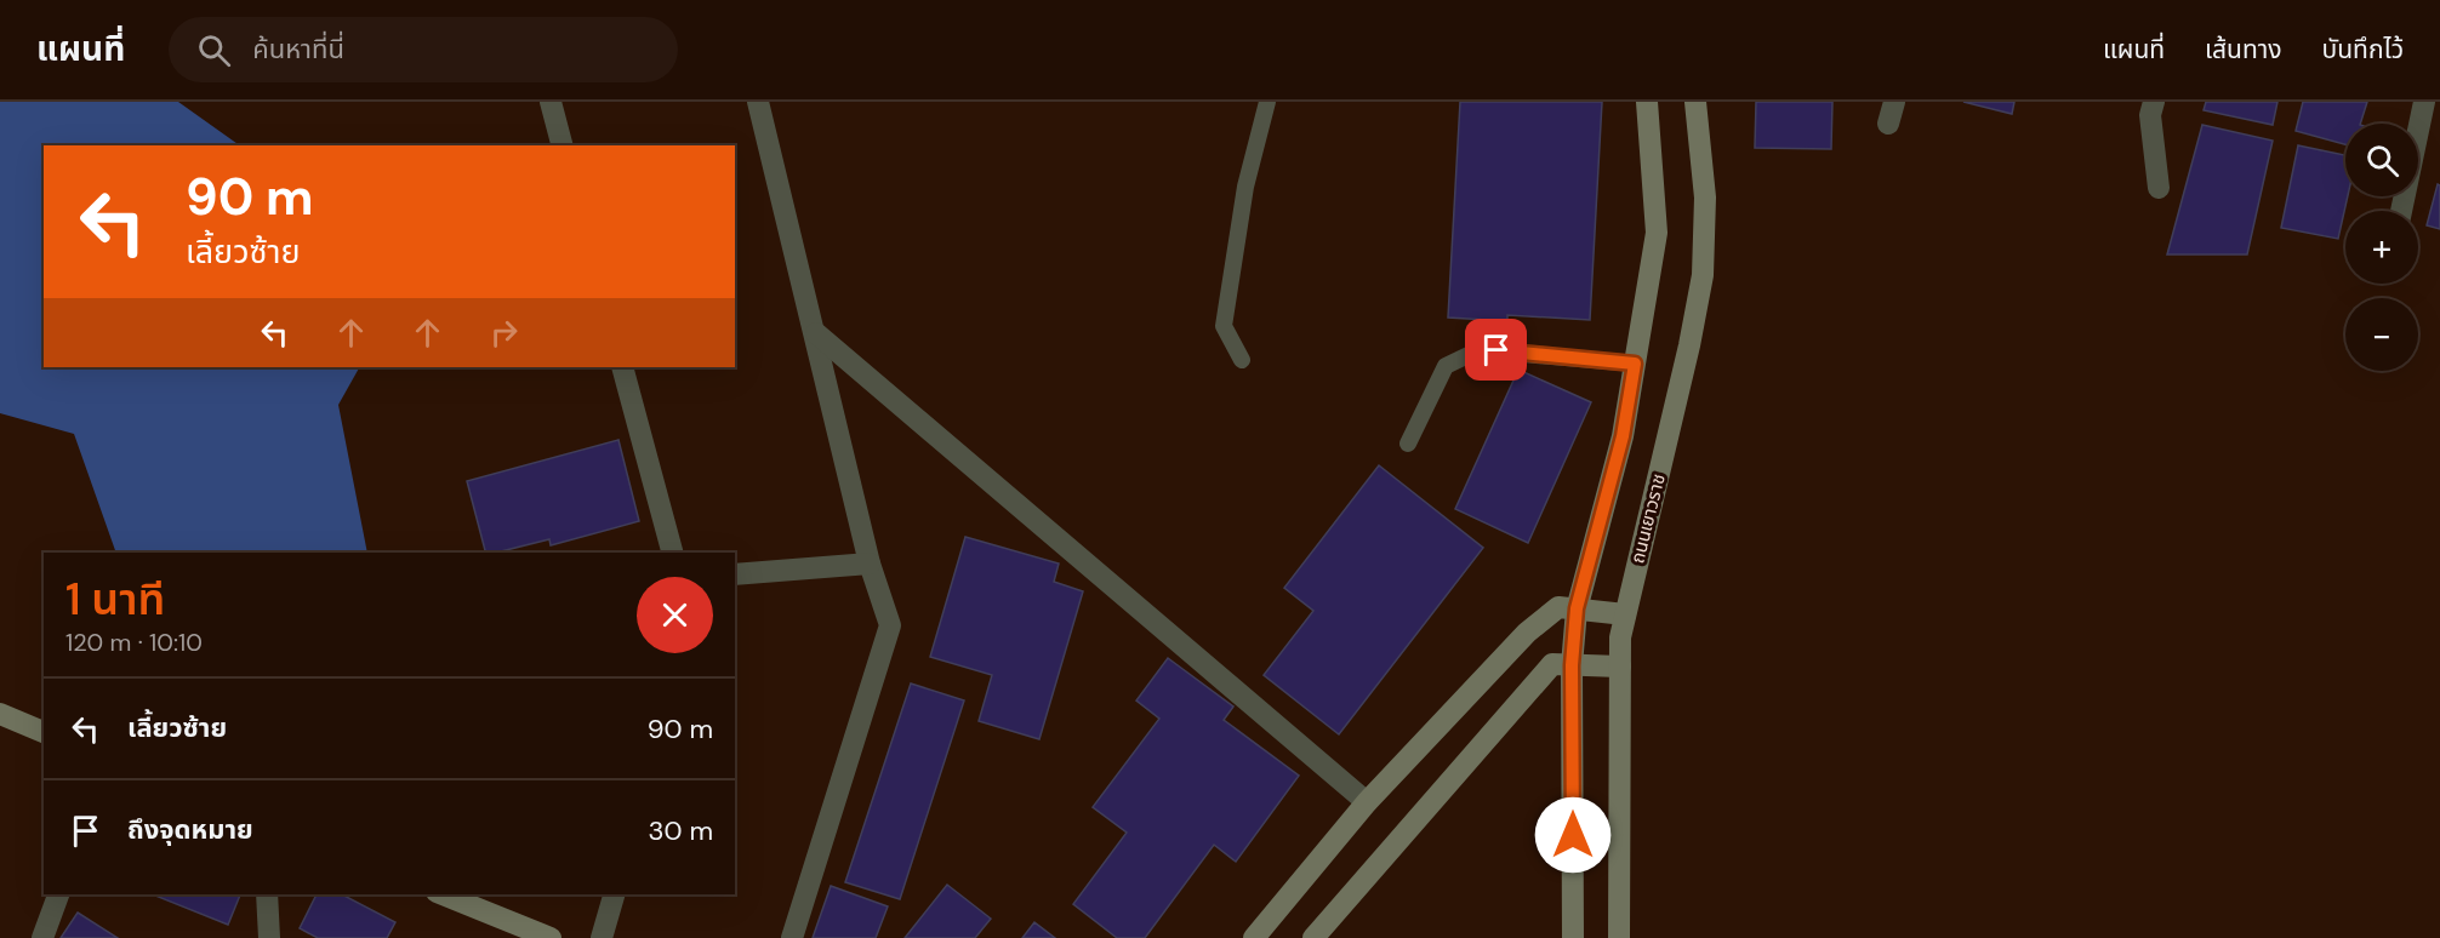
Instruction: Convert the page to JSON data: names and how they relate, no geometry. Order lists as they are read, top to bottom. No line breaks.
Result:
{"streets":{"main road":["ถนนเยาวราช"]},"page":{"header":"แผนที่","search":"ค้นหาที่นี่","nav":["แผนที่","เส้นทาง","บันทึกไว้"],"map_buttons":["+","−"],"turn":["90 m","เลี้ยวซ้าย"],"heading":["1 นาที","120 m · 10:10"],"list":[{"name":"เลี้ยวซ้าย","value":"90 m"},{"name":"ถึงจุดหมาย","value":"30 m"}]}}
